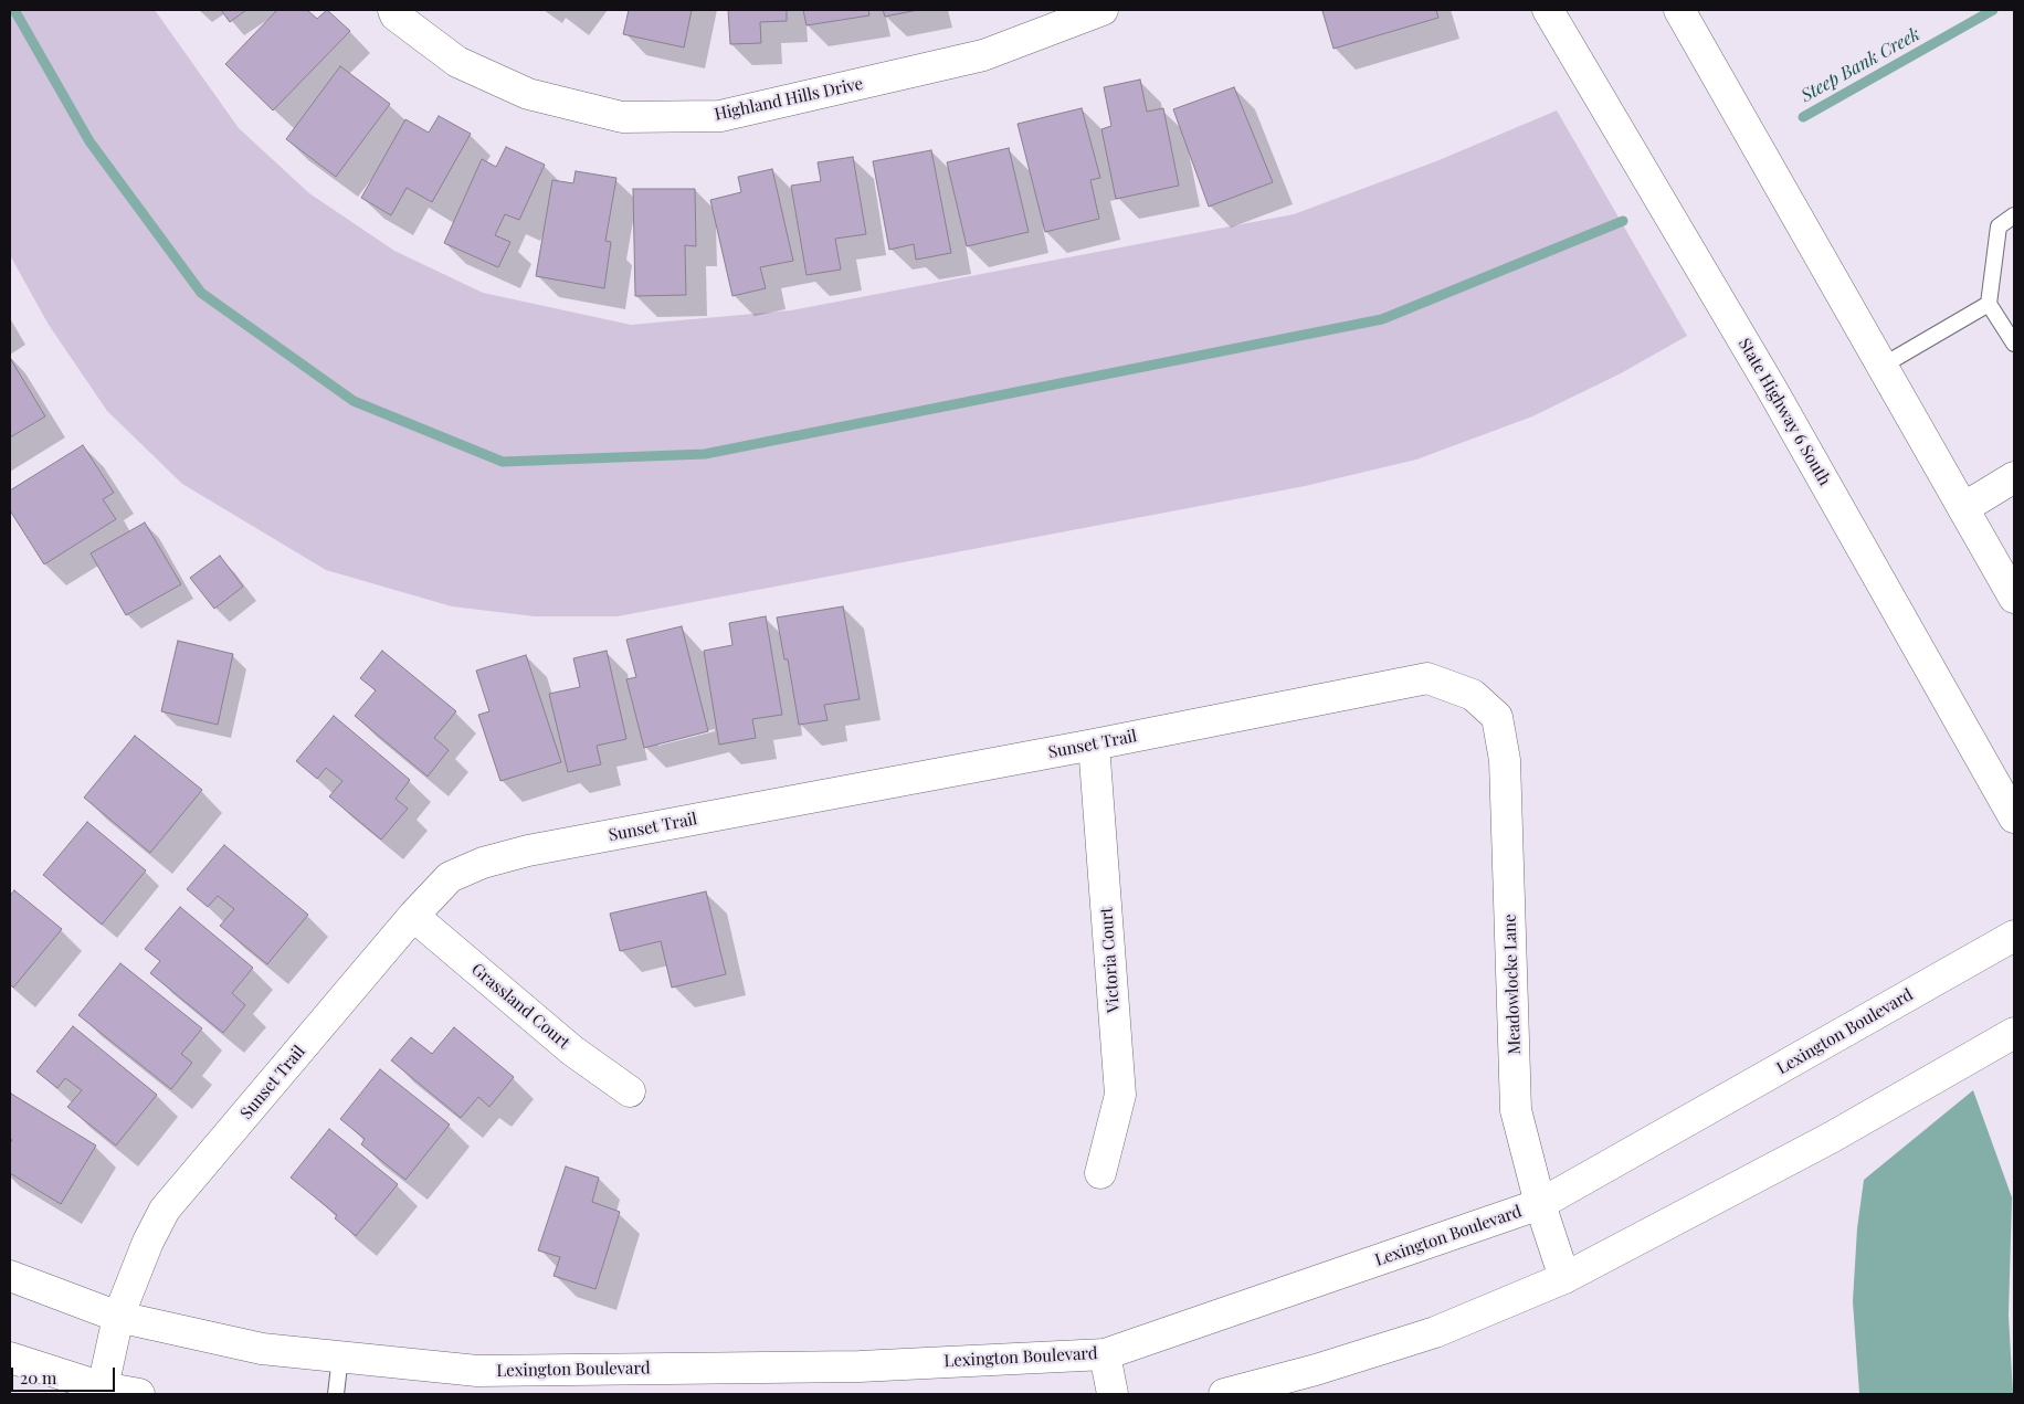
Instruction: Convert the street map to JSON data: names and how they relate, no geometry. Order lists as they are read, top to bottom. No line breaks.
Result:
{"streets":{"main road":["Highland Hills Drive","State Highway 6 South","Sunset Trail","Victoria Court","Meadowlocke Lane","Grassland Court","Lexington Boulevard"]},"crossings":[["Sunset Trail","Victoria Court"],["Sunset Trail","Meadowlocke Lane"],["Sunset Trail","Grassland Court"],["Sunset Trail","Lexington Boulevard"],["Meadowlocke Lane","Lexington Boulevard"]],"water":["Steep Bank Creek"],"scale_bar":"20 m"}
